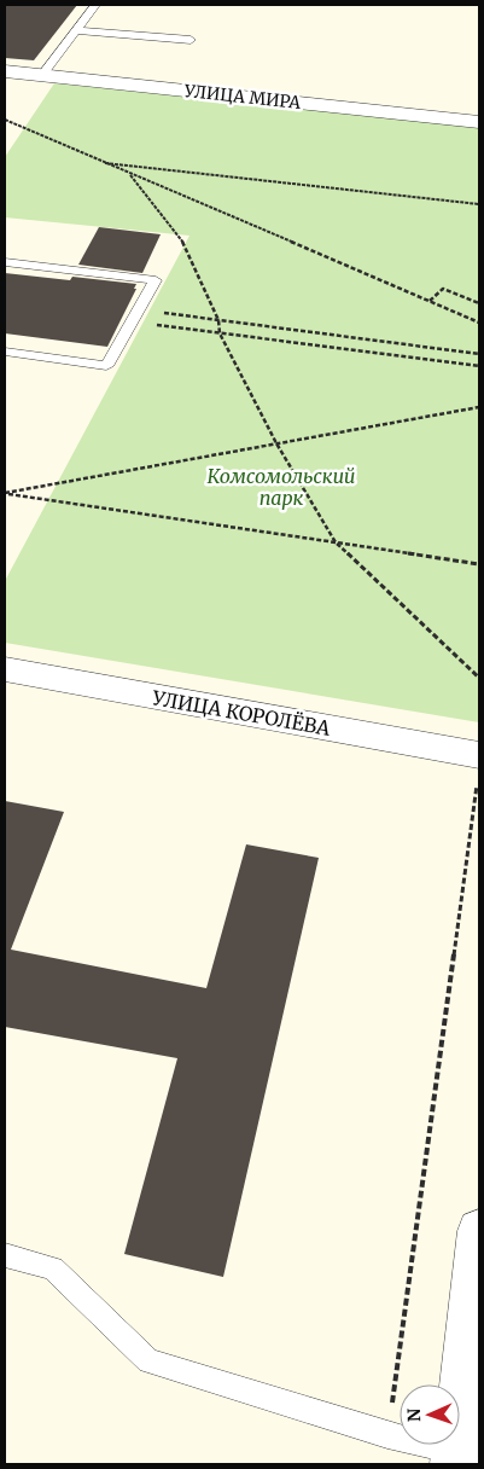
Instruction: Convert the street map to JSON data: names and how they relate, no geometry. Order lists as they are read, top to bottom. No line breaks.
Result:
{"streets":{"street":["УЛИЦА МИРА","УЛИЦА КОРОЛЁВА"]},"parks":["Комсомольский парк"],"north":"left"}
